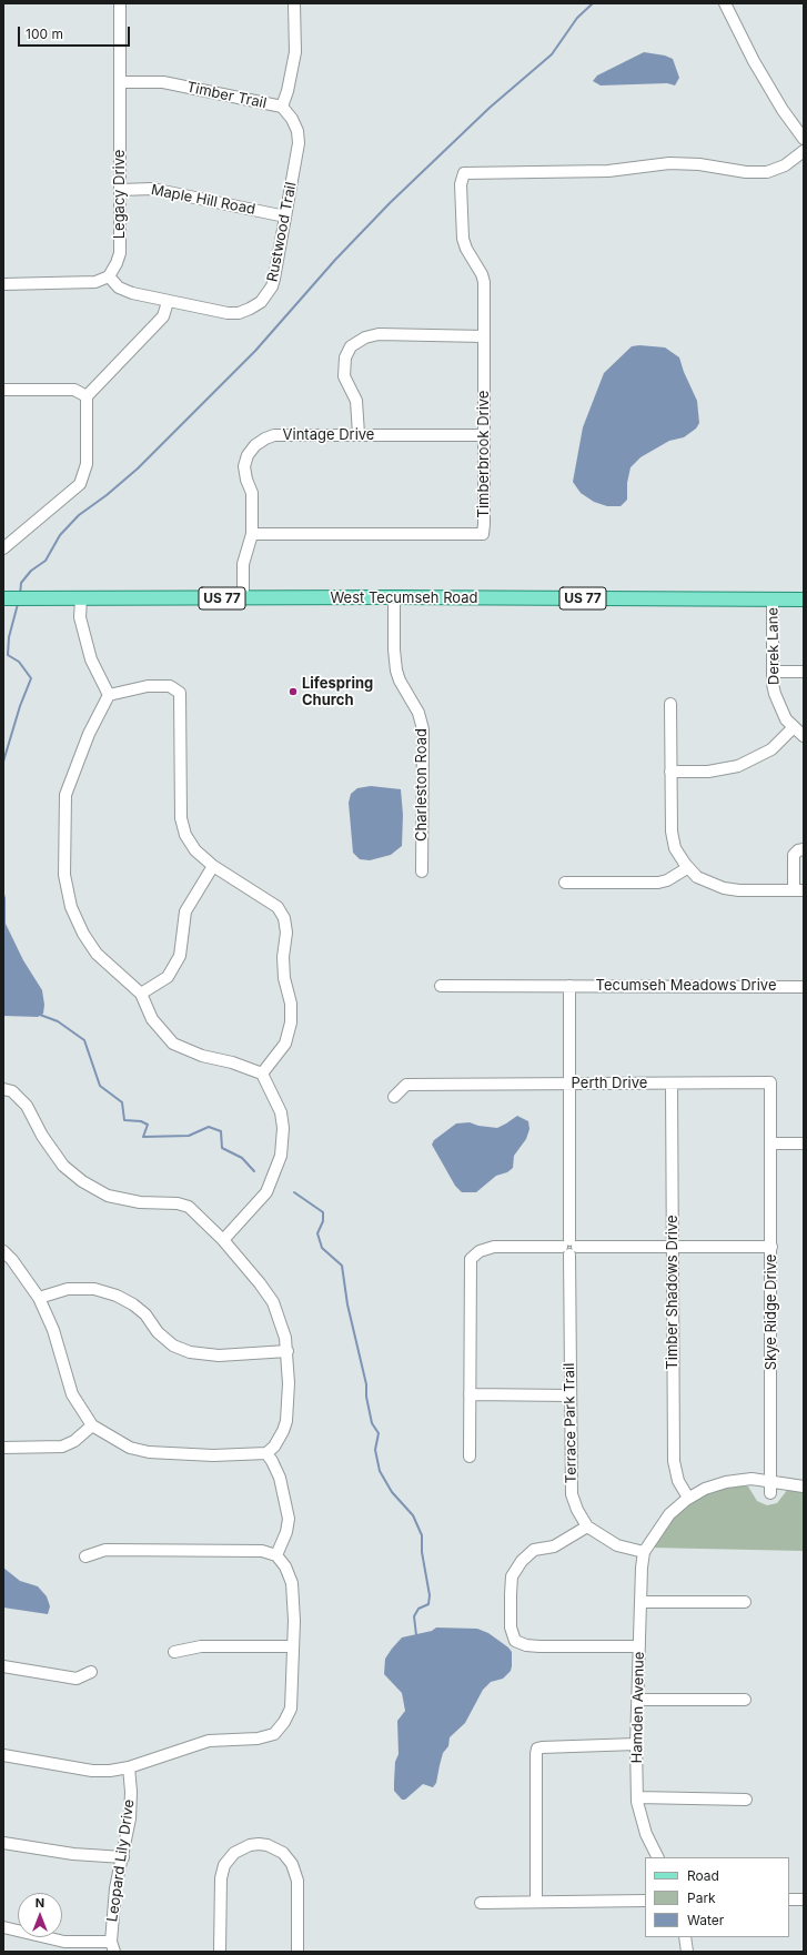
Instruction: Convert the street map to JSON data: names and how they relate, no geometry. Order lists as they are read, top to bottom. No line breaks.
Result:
{"streets":{"main road":["US 77","West Tecumseh Road"],"street":["Timber Trail","Legacy Drive","Maple Hill Road","Rustwood Trail","Vintage Drive","Timberbrook Drive","Derek Lane","Charleston Road","Tecumseh Meadows Drive","Perth Drive","Timber Shadows Drive","Skye Ridge Drive","Terrace Park Trail","Hamden Avenue","Leopard Lily Drive"]},"crossings":[["Timber Trail","Legacy Drive"],["Timber Trail","Rustwood Trail"],["Legacy Drive","Maple Hill Road"],["Legacy Drive","Rustwood Trail"],["Maple Hill Road","Rustwood Trail"],["Vintage Drive","Timberbrook Drive"],["Vintage Drive","West Tecumseh Road"],["West Tecumseh Road","Derek Lane"],["West Tecumseh Road","Charleston Road"],["Tecumseh Meadows Drive","Terrace Park Trail"],["Perth Drive","Timber Shadows Drive"],["Perth Drive","Skye Ridge Drive"],["Perth Drive","Terrace Park Trail"],["Terrace Park Trail","Hamden Avenue"]],"places":["Lifespring Church"],"legend":["Road","Park","Water"],"scale_bar":"100 m","north":"top"}
